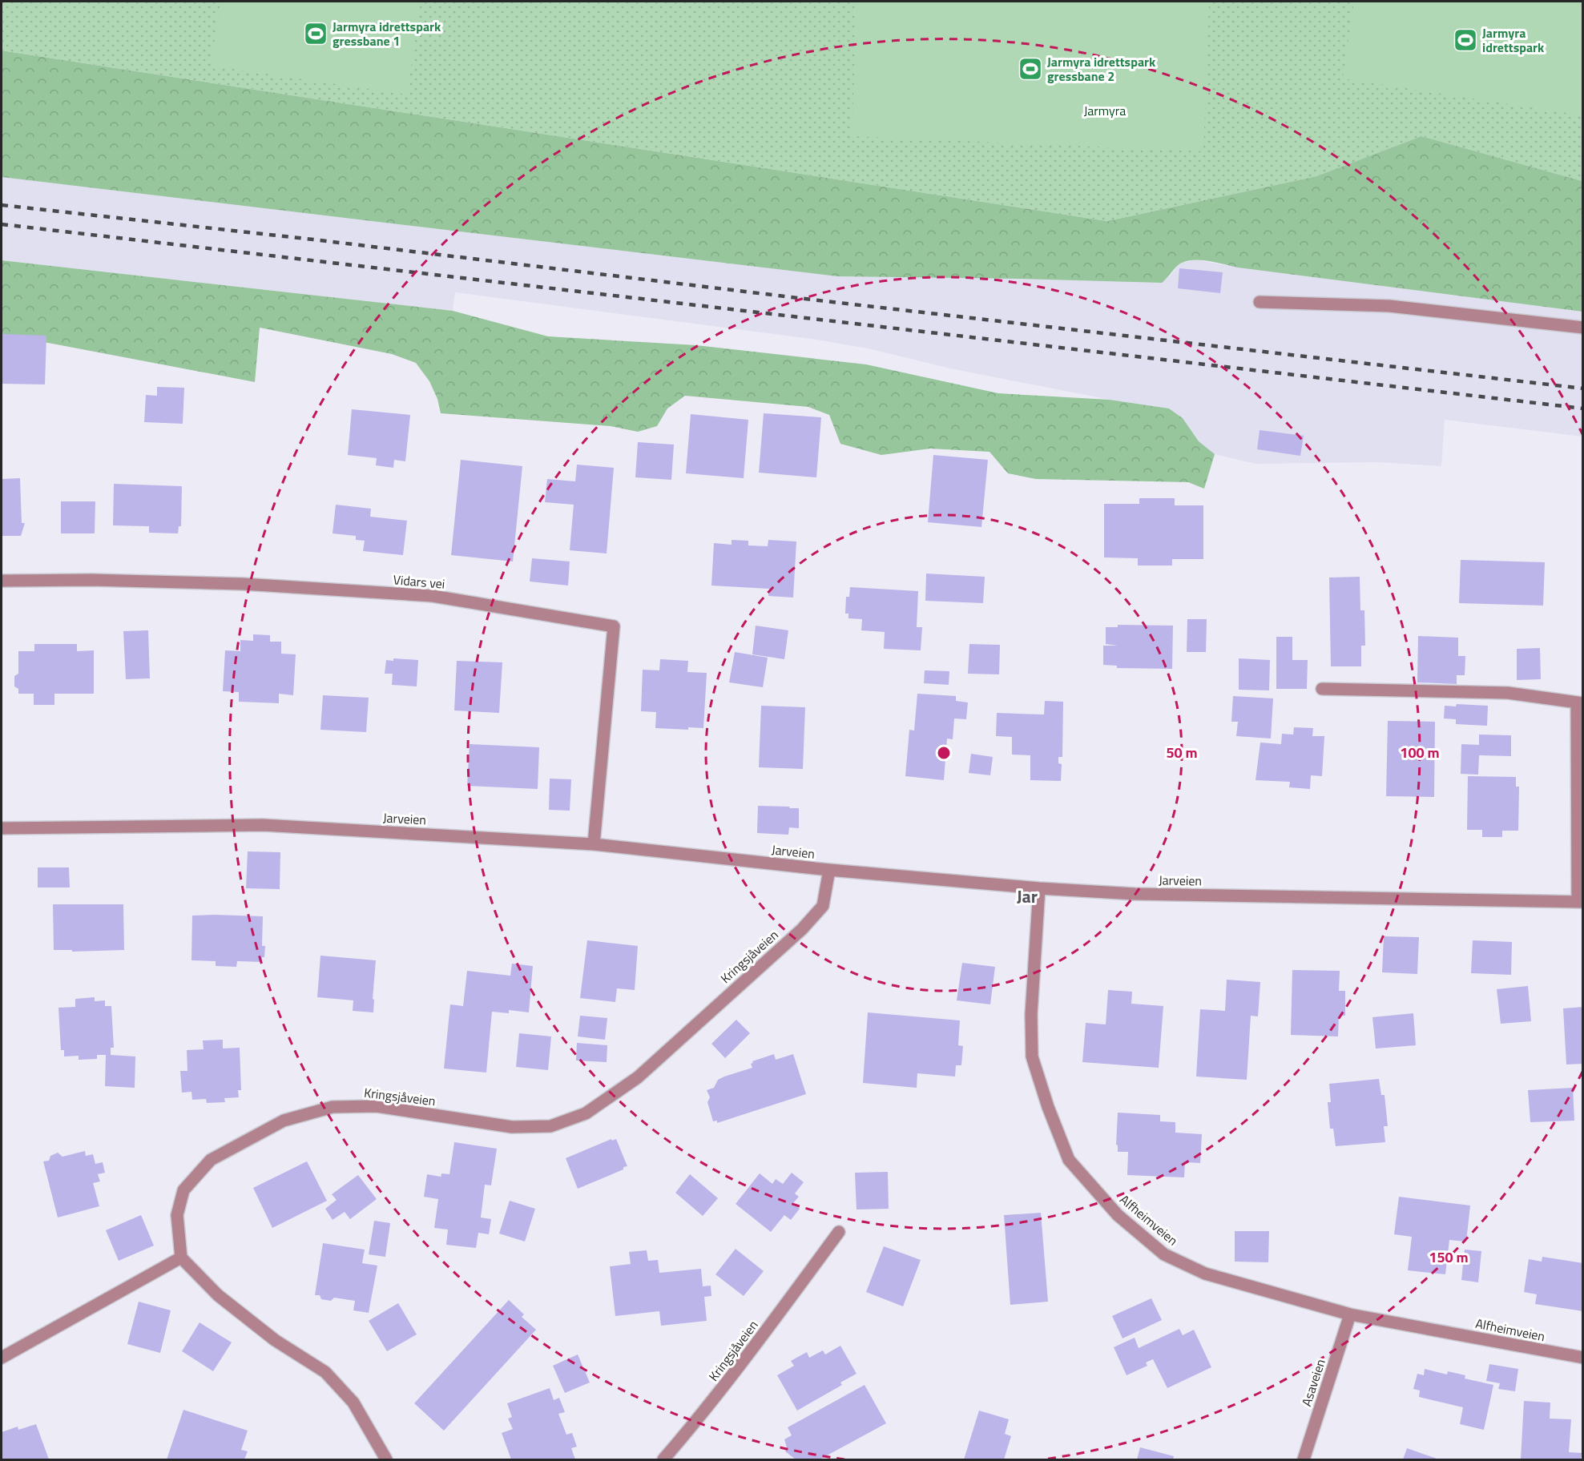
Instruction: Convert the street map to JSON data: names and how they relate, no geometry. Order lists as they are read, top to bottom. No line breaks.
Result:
{"streets":{"street":["Vidars vei","Jarveien","Kringsjåveien","Alfheimveien","Asaveien"]},"crossings":[["Vidars vei","Jarveien"],["Jarveien","Kringsjåveien"],["Jarveien","Alfheimveien"],["Alfheimveien","Asaveien"]],"districts":["Jar"],"parks":["Jarmyra"],"places":{"sports":["Jarmyra idrettspark gressbane 1","Jarmyra idrettspark","Jarmyra idrettspark gressbane 2"]},"rings":["50 m","100 m","150 m"]}
